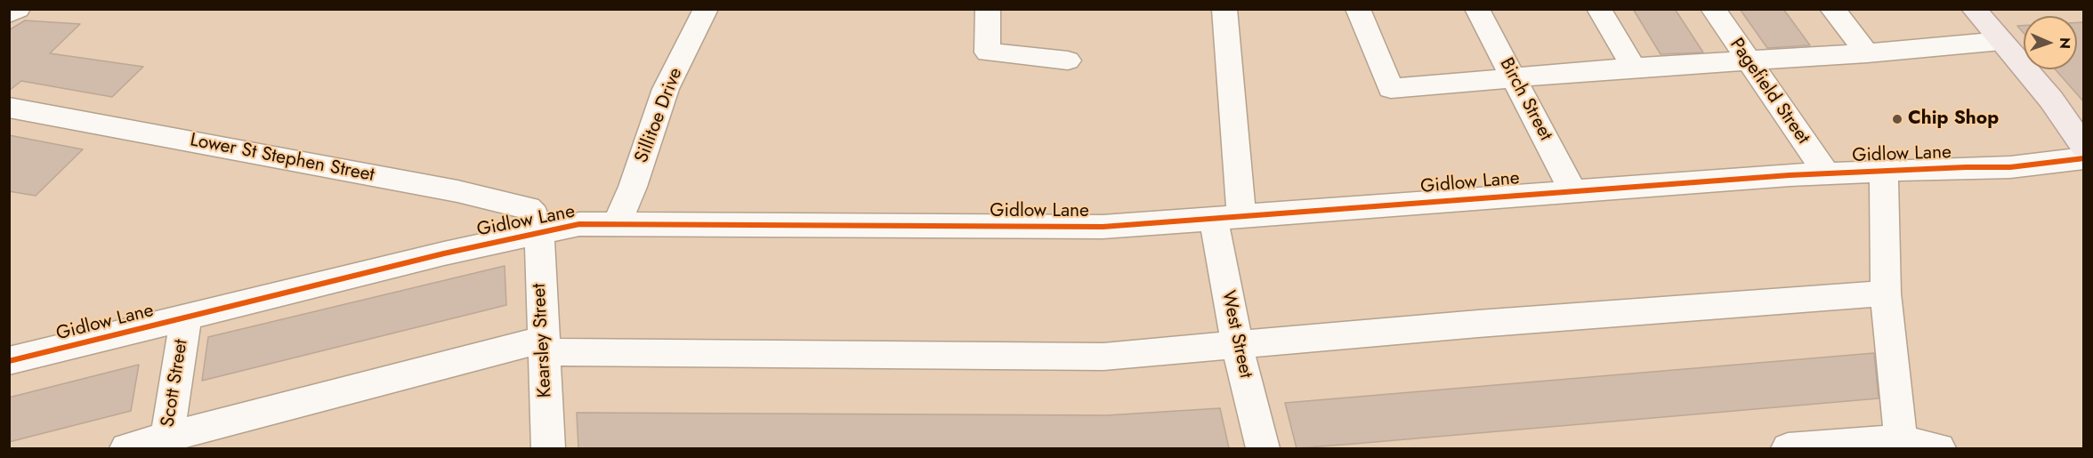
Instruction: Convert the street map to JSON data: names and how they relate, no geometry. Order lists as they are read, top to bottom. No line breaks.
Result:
{"streets":{"street":["Pagefield Street","Birch Street","Sillitoe Drive","Gidlow Lane","Lower St Stephen Street","West Street","Kearsley Street","Scott Street"]},"crossings":[["Pagefield Street","Gidlow Lane"],["Birch Street","Gidlow Lane"],["Sillitoe Drive","Gidlow Lane"],["Gidlow Lane","Lower St Stephen Street"],["Gidlow Lane","West Street"],["Gidlow Lane","Kearsley Street"],["Gidlow Lane","Scott Street"],["Lower St Stephen Street","Kearsley Street"]],"places":["Chip Shop"],"north":"right"}
